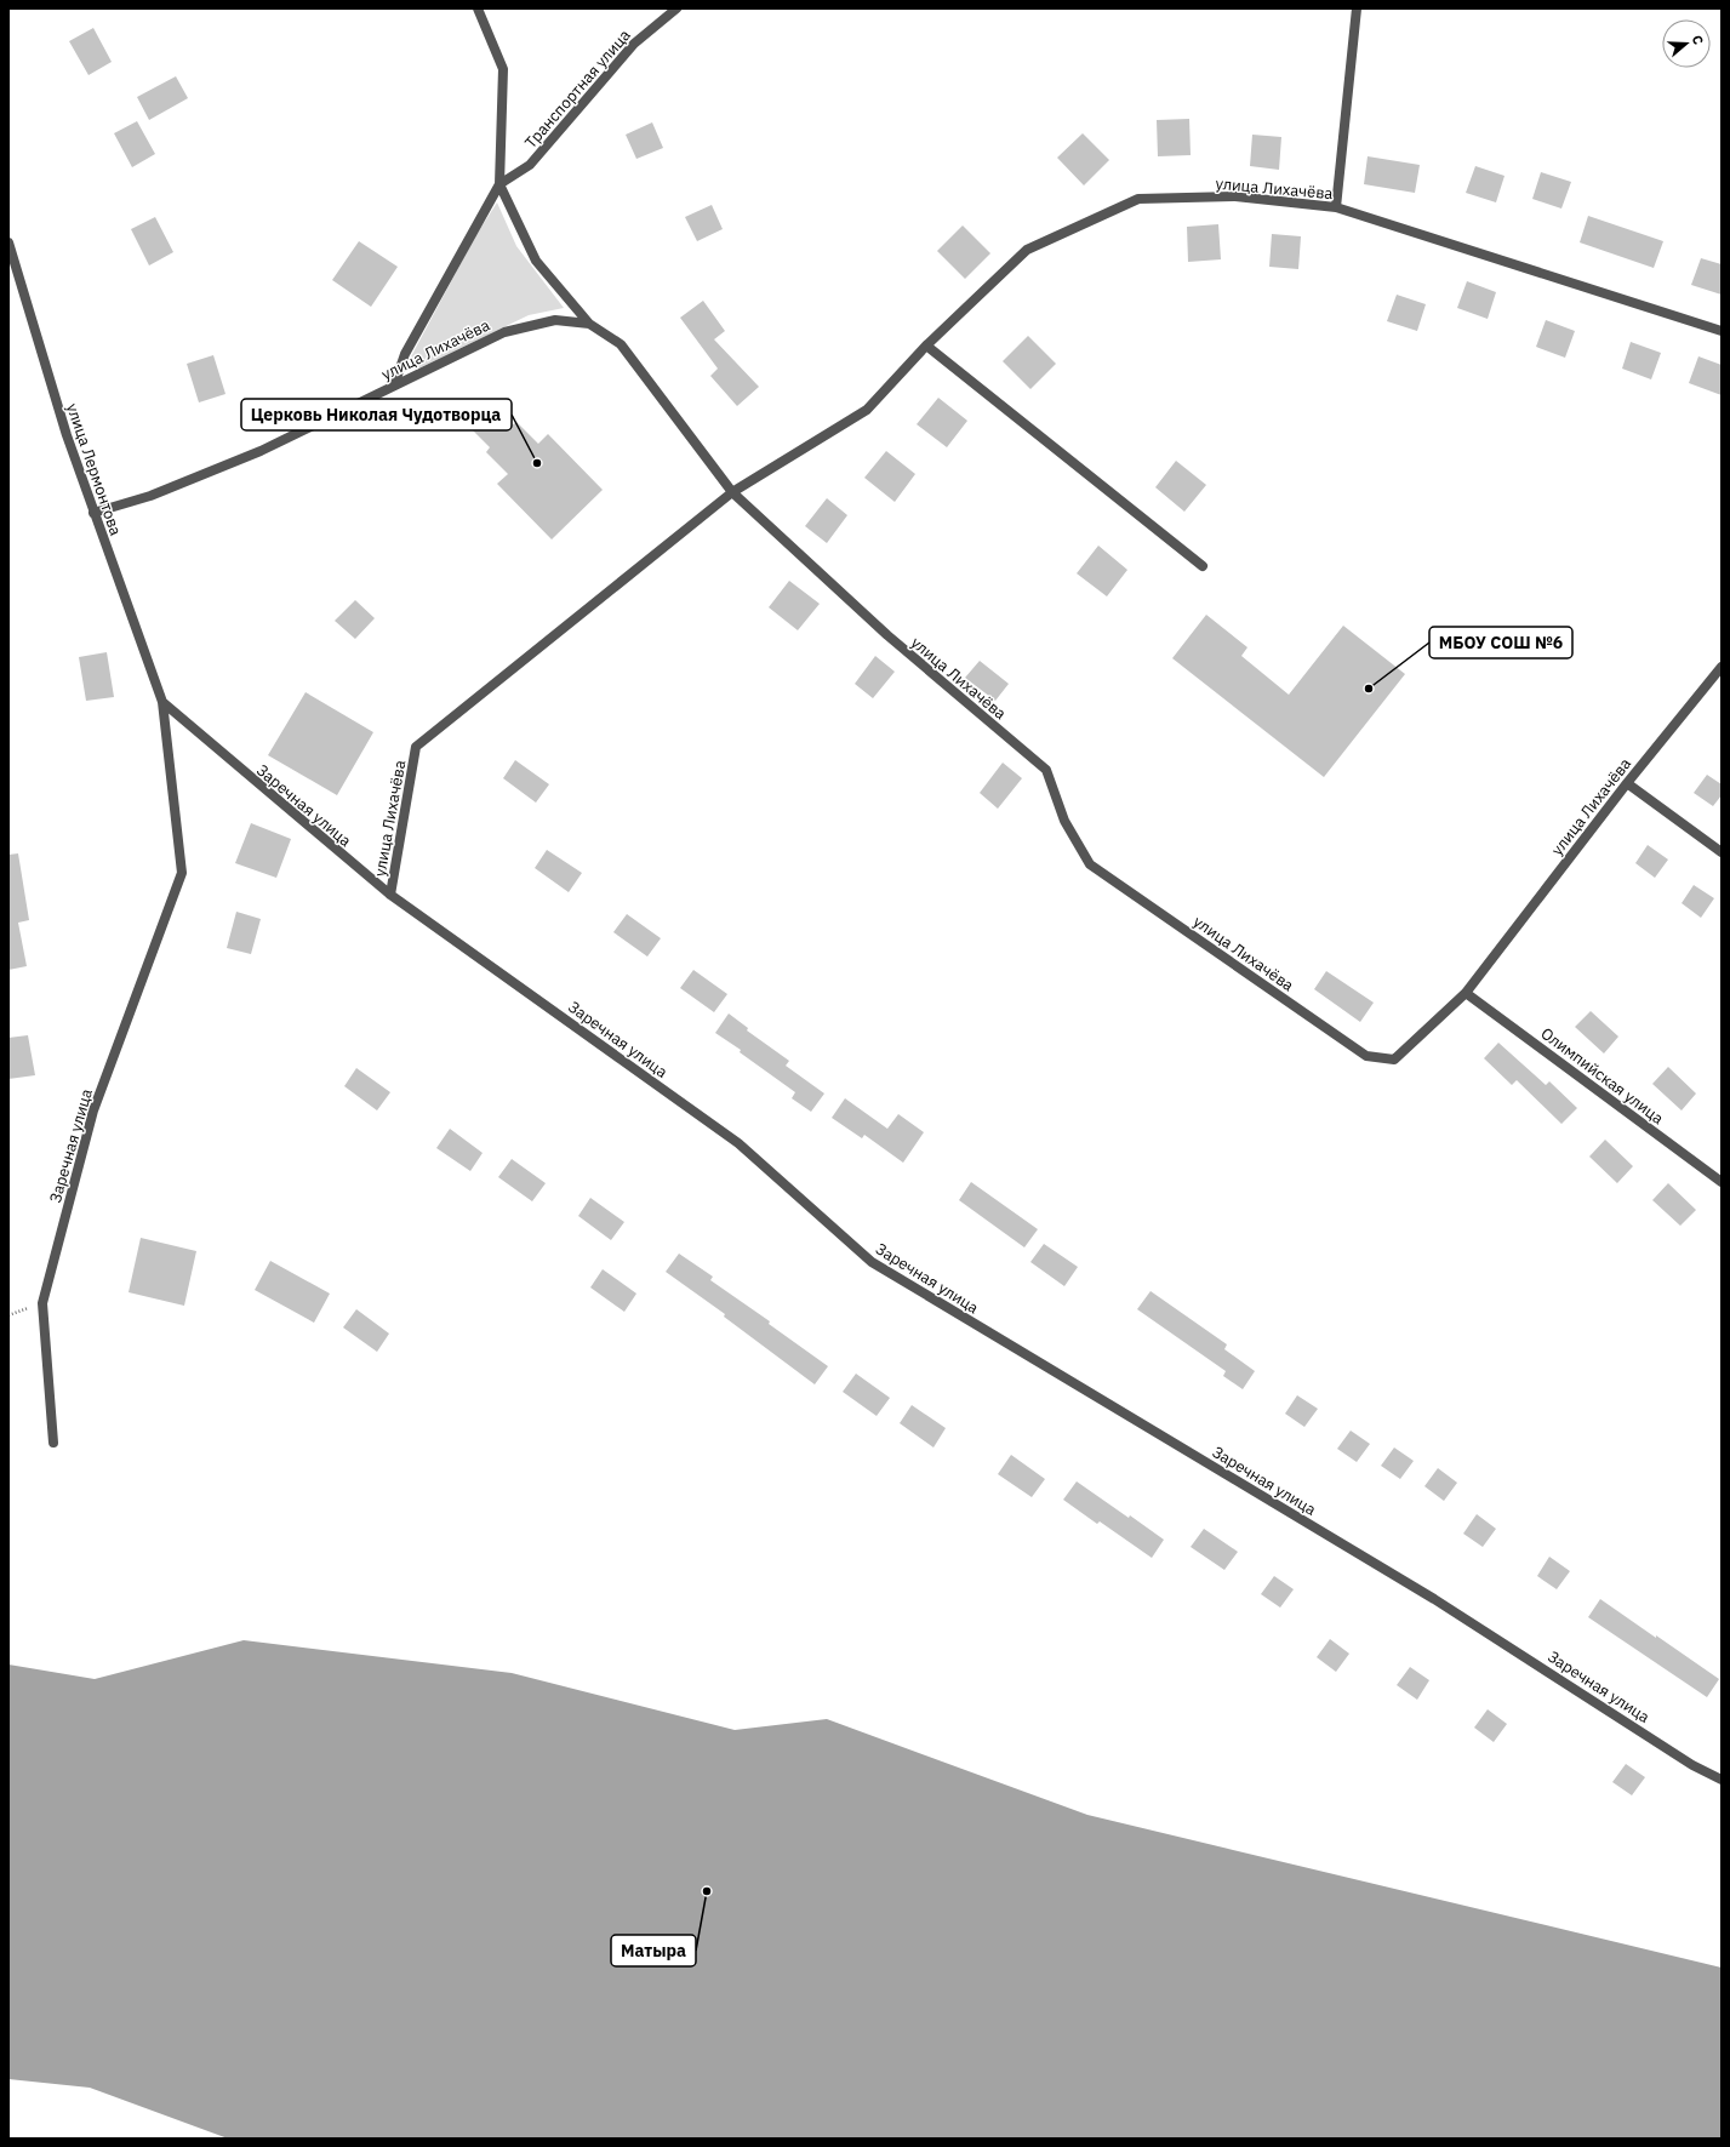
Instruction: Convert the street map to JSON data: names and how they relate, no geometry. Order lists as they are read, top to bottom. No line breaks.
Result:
{"streets":{"street":["Транспортная улица","улица Лихачёва","улица Лермонтова","Заречная улица","Олимпийская улица"]},"crossings":[["Транспортная улица","улица Лихачёва"],["улица Лихачёва","улица Лермонтова"],["улица Лихачёва","Заречная улица"],["улица Лихачёва","Олимпийская улица"],["улица Лермонтова","Заречная улица"]],"places":["Церковь Николая Чудотворца","МБОУ СОШ №6","Матыра"],"north":"right"}
